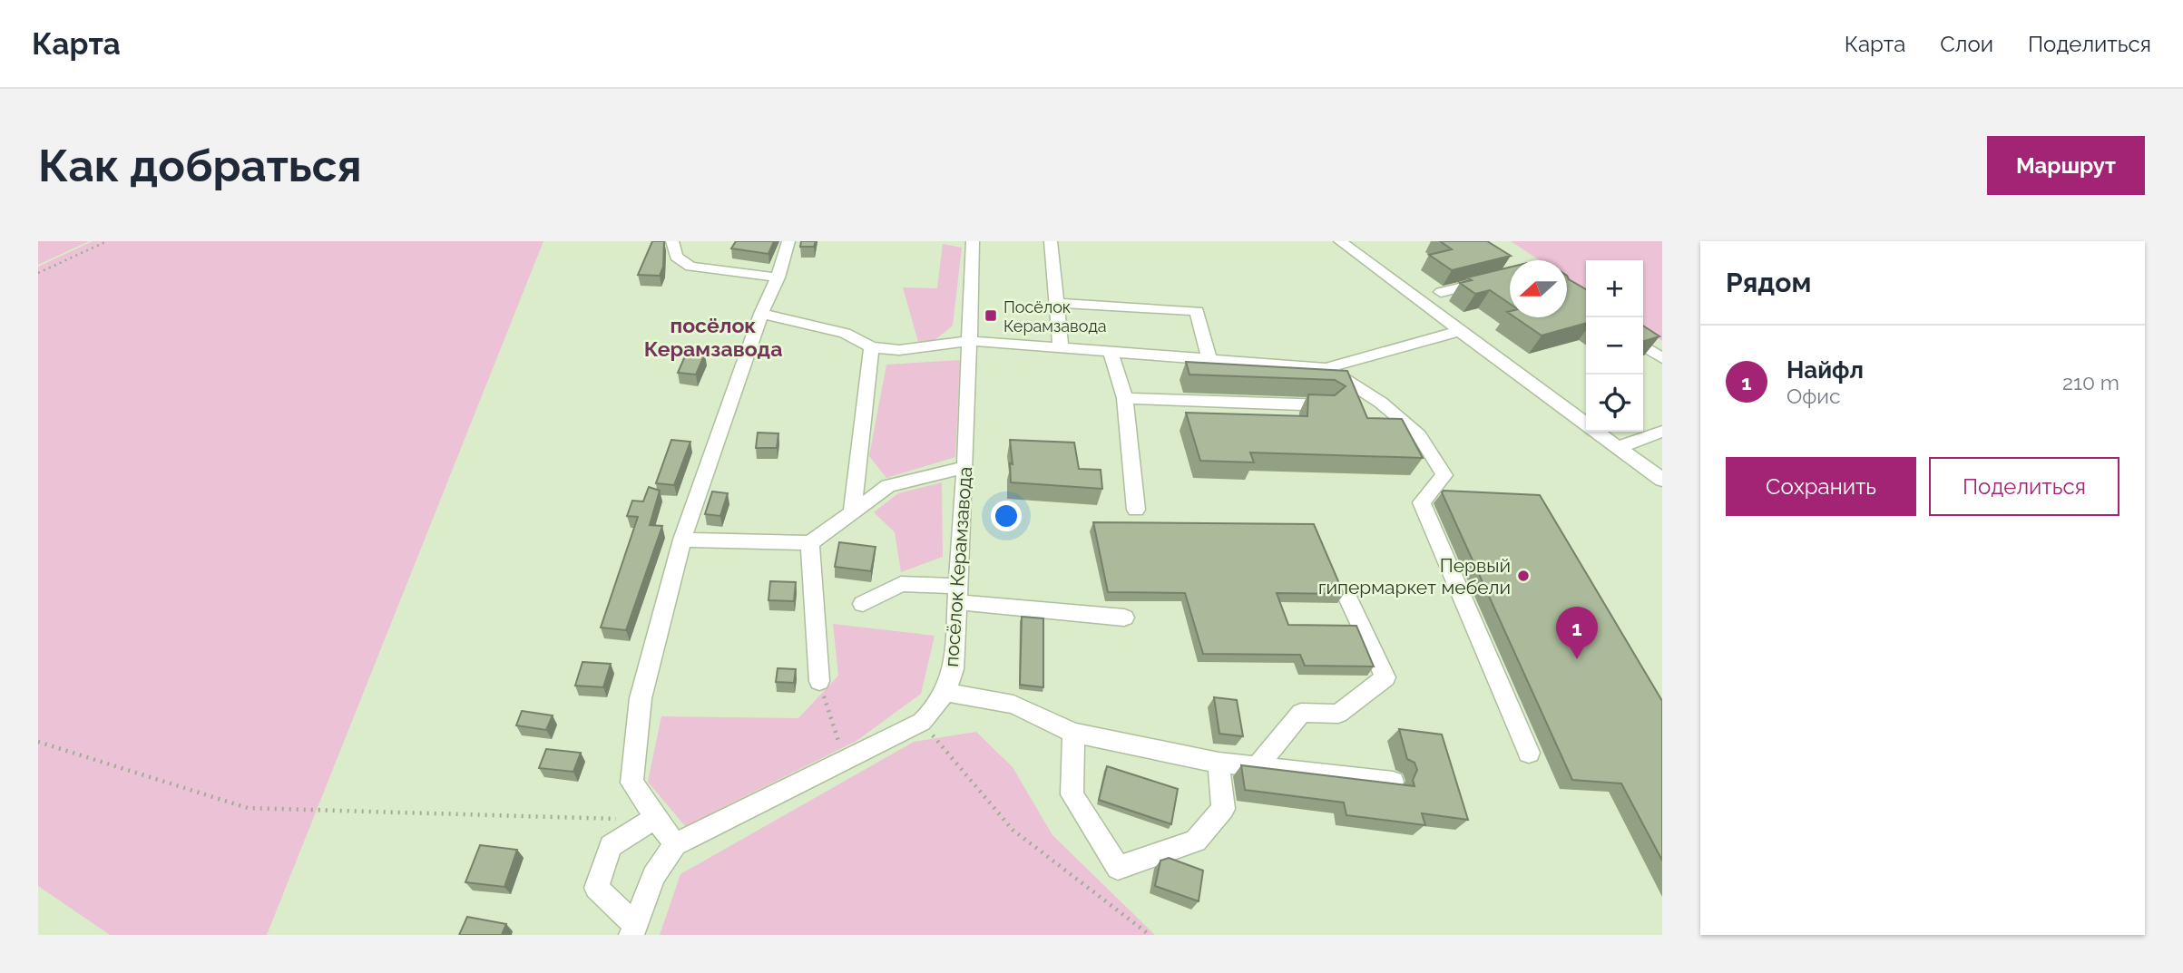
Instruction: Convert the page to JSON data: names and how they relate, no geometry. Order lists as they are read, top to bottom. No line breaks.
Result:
{"streets":{"street":["посёлок Керамзавода"]},"districts":["посёлок Керамзавода"],"places":{"transit":["Посёлок Керамзавода"],"other":["Первый гипермаркет мебели"]},"north":"left","page":{"header":"Карта","nav":["Карта","Слои","Поделиться"],"buttons":["Маршрут",["Сохранить","Поделиться"]],"title":"Как добраться","heading":"Рядом","map_buttons":["+","−"],"list":[{"mark":"1","name":"Найфл","note":"Офис","value":"210 m"}],"pins":"1"}}
